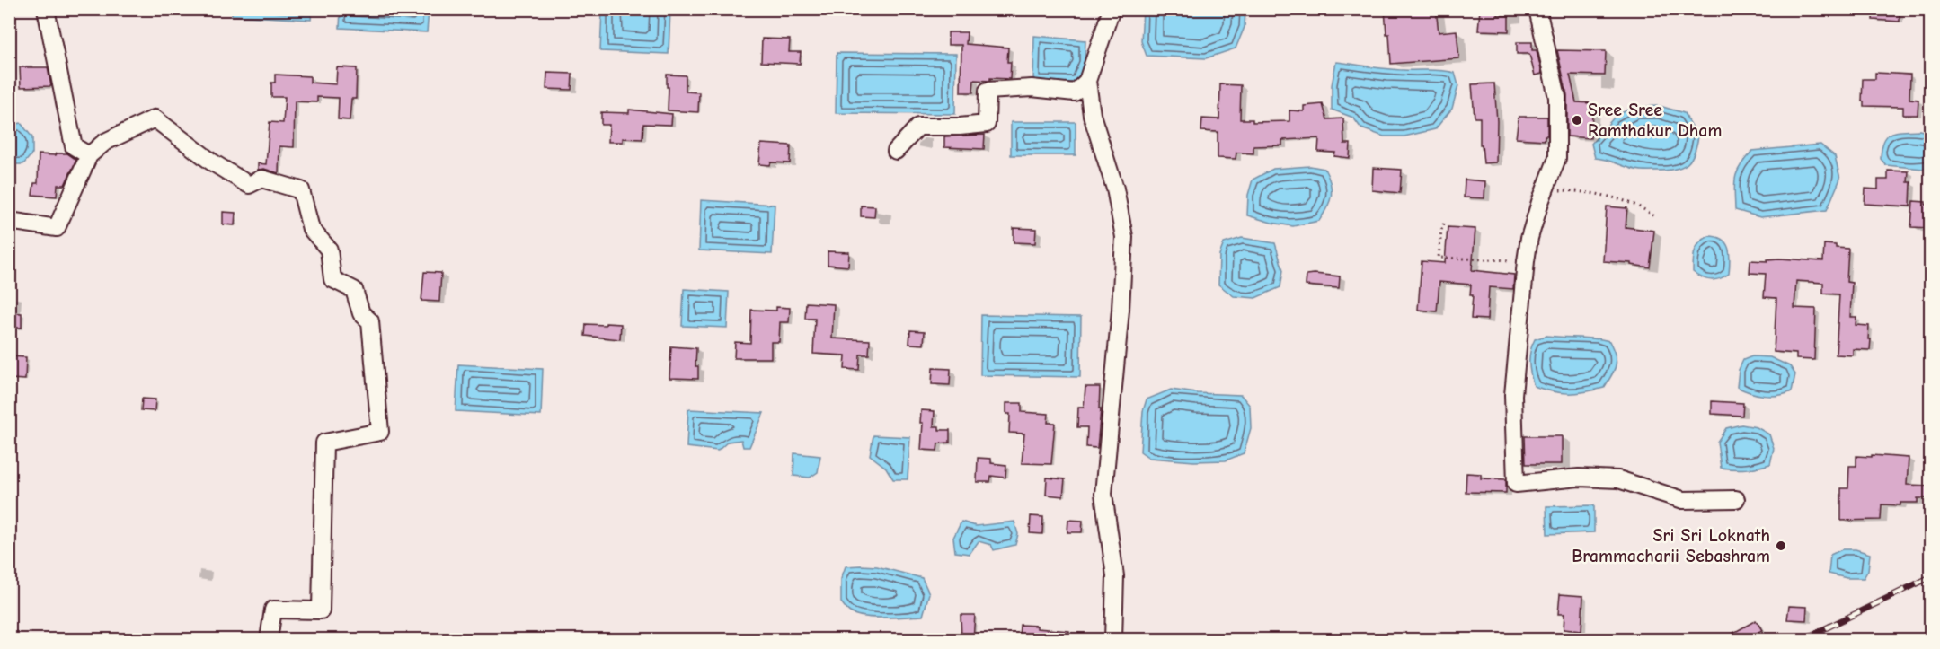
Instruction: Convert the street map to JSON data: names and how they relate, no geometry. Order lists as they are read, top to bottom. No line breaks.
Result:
{"places":["Sree Sree Ramthakur Dham","Sri Sri Loknath Brammacharii Sebashram"]}
